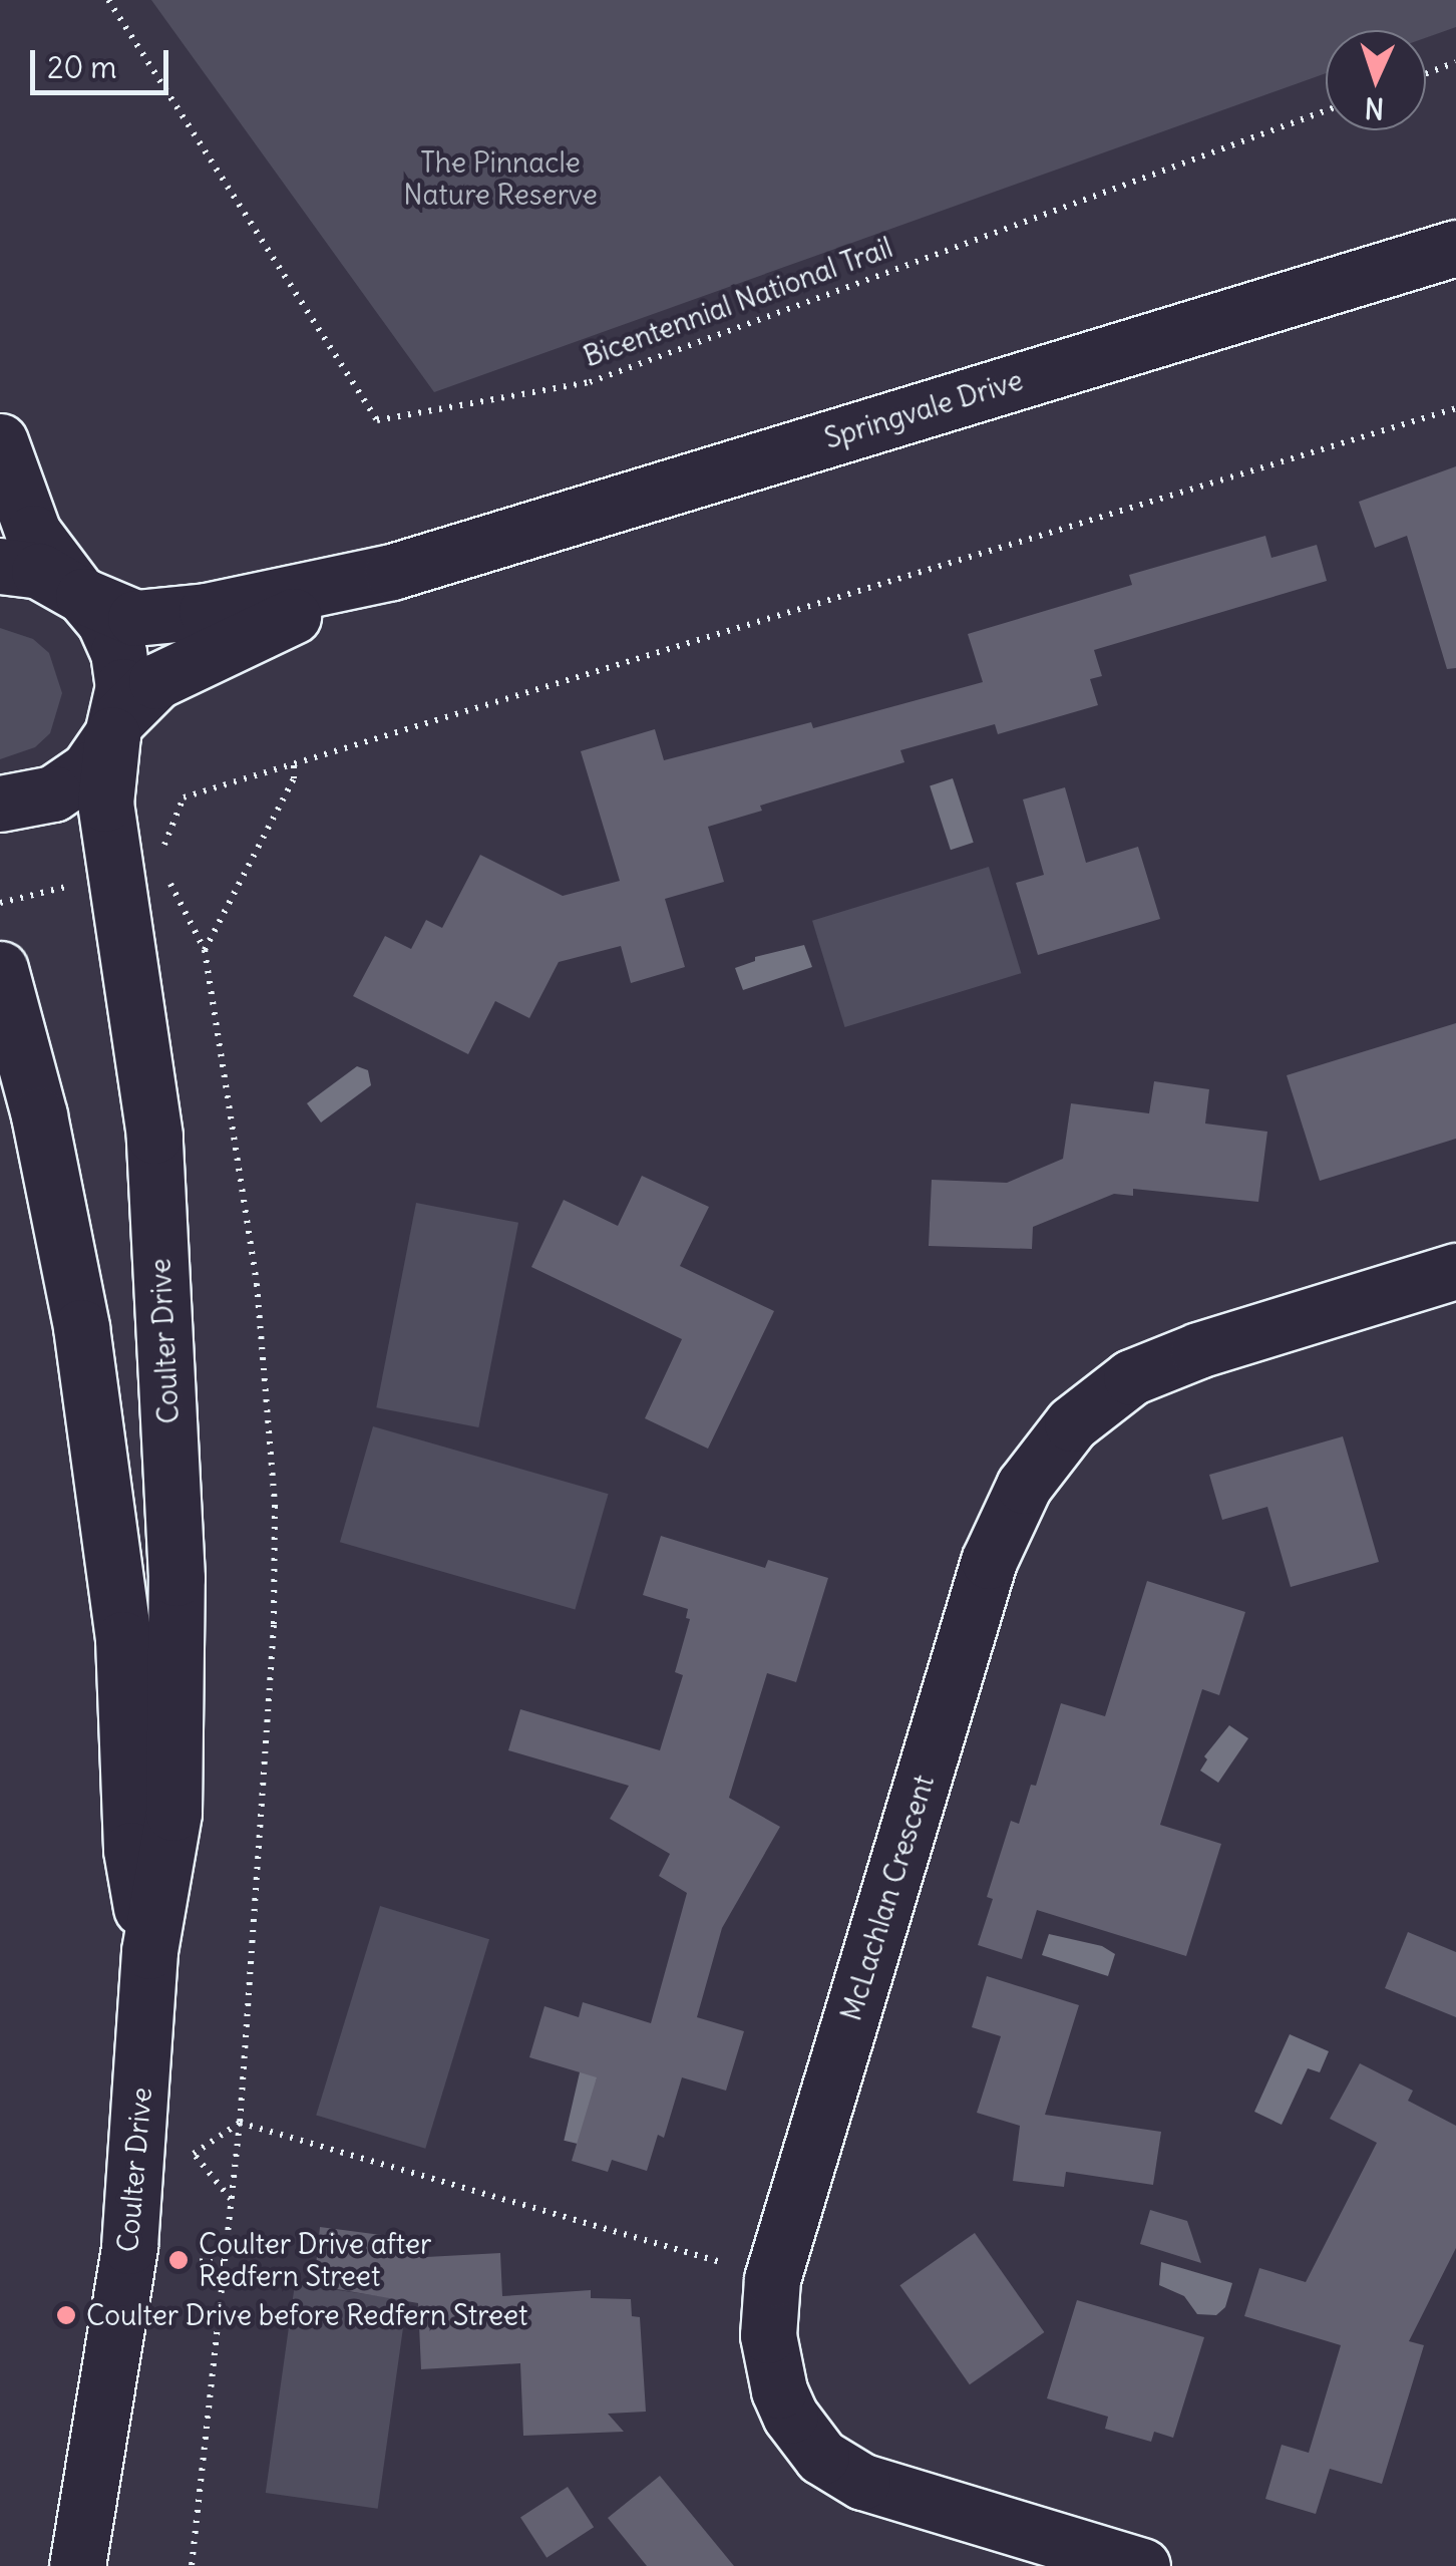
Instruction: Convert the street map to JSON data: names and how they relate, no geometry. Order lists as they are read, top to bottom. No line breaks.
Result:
{"streets":{"main road":["Springvale Drive","Coulter Drive","McLachlan Crescent"],"path":["Bicentennial National Trail"]},"crossings":[["Springvale Drive","Coulter Drive"]],"parks":["The Pinnacle Nature Reserve"],"places":["Coulter Drive after Redfern Street","Coulter Drive before Redfern Street"],"scale_bar":"20 m","north":"bottom"}
